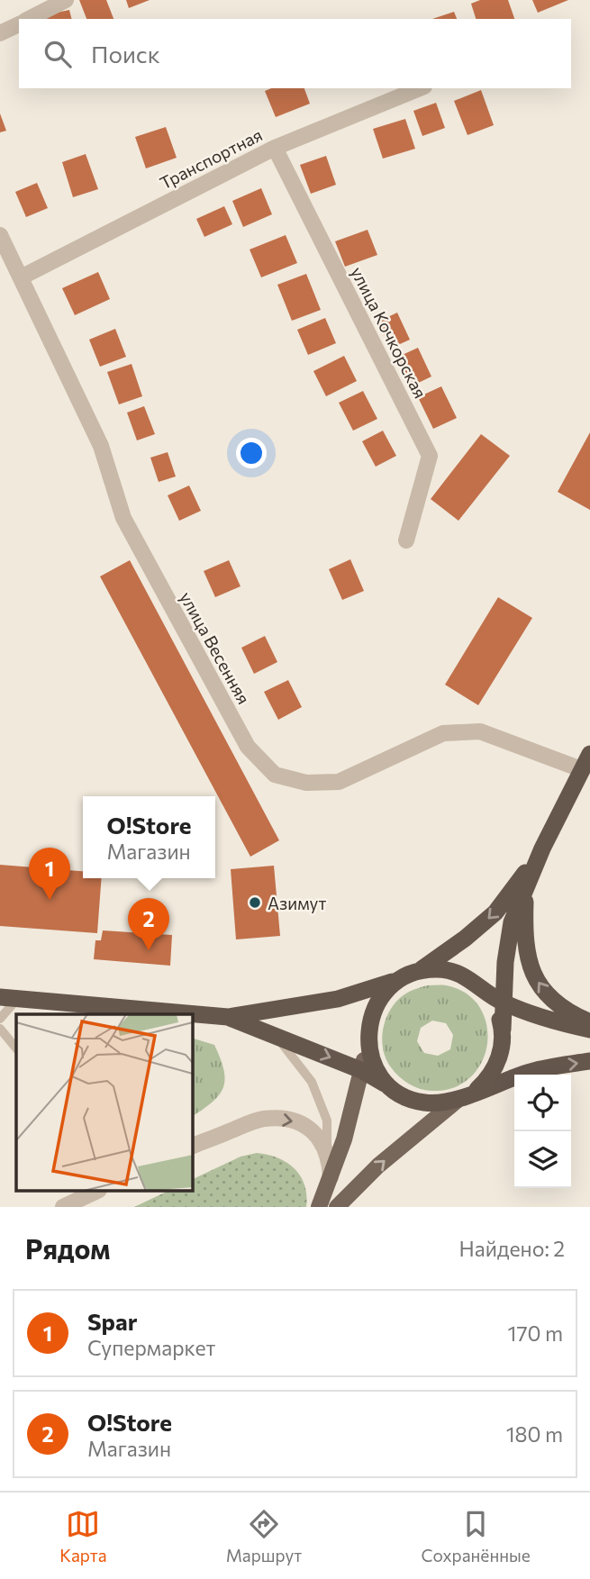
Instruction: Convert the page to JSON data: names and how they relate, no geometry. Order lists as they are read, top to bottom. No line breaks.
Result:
{"streets":{"street":["Транспортная","улица Кочкорская","улица Весенняя"]},"crossings":[["Транспортная","улица Кочкорская"],["Транспортная","улица Весенняя"]],"places":["Азимут"],"page":{"search":"Поиск","popup":["O!Store","Магазин"],"pins":["1","2"],"heading":["Рядом","Найдено: 2"],"list":[{"mark":"1","name":"Spar","note":"Супермаркет","value":"170 m"},{"mark":"2","name":"O!Store","note":"Магазин","value":"180 m"}],"nav":["Карта","Маршрут","Сохранённые"]}}
